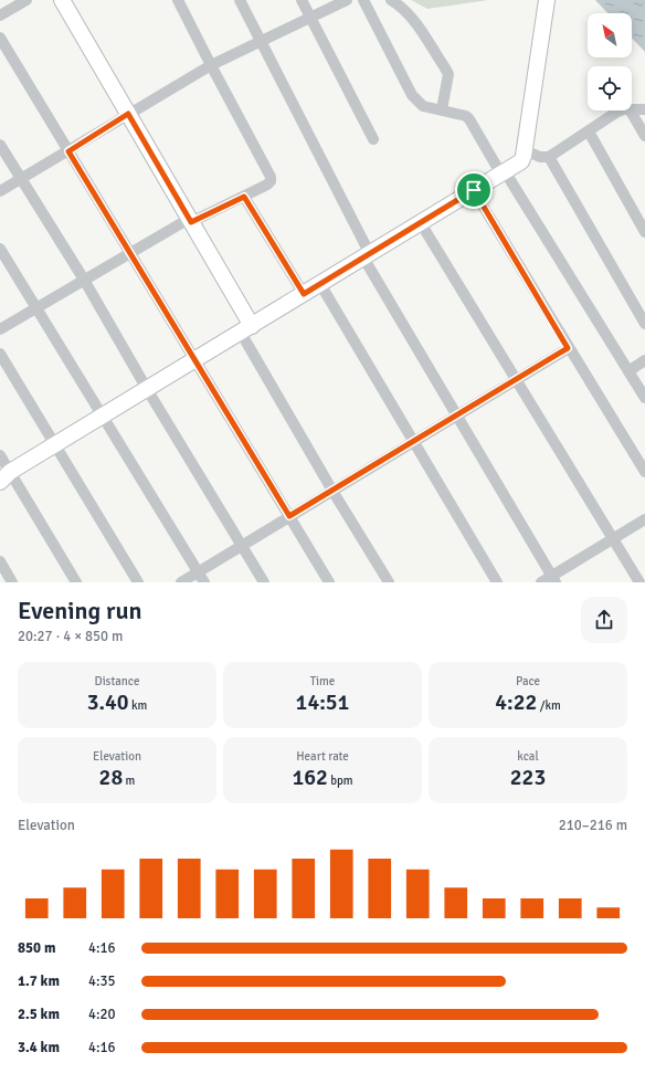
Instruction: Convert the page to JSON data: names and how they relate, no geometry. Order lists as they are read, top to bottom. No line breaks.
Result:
{"north":"top left","page":{"heading":["Evening run","20:27 · 4 × 850 m"],"stats":[["Distance","3.40 km"],["Time","14:51"],["Pace","4:22 /km"],["Elevation","28 m"],["Heart rate","162 bpm"],["kcal","223"]],"chart":["Elevation","210–216 m"],"list":[{"name":"850 m","note":"4:16"},{"name":"1.7 km","note":"4:35"},{"name":"2.5 km","note":"4:20"},{"name":"3.4 km","note":"4:16"}]}}
